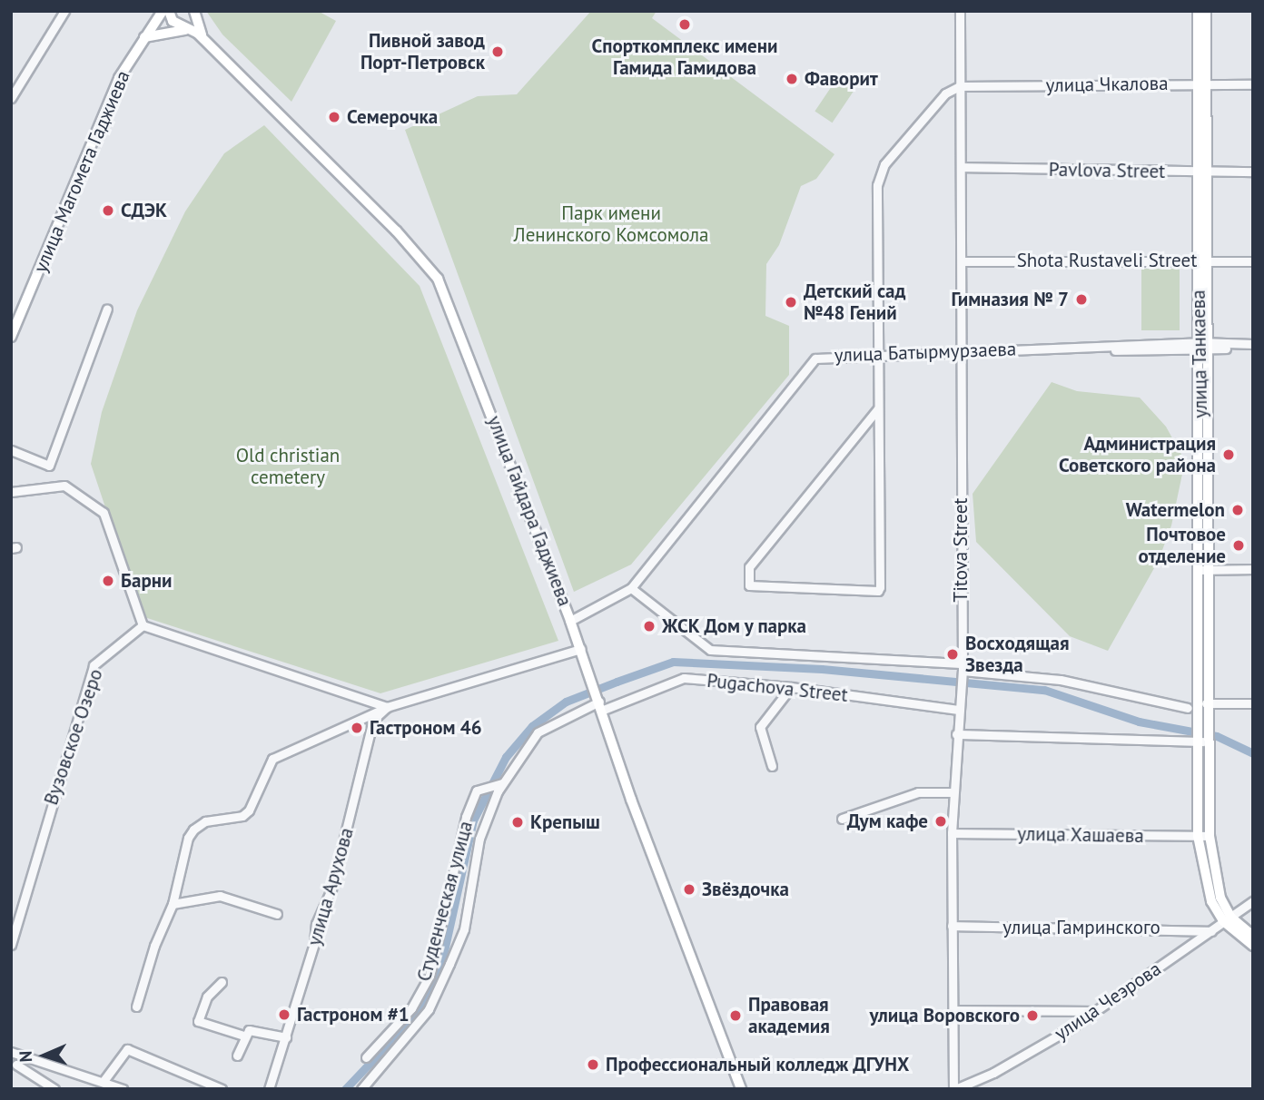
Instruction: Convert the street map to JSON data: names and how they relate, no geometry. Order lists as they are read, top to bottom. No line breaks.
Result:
{"streets":{"main road":["улица Магомета Гаджиева","улица Танкаева","улица Гайдара Гаджиева"],"street":["улица Чкалова","Pavlova Street","Shota Rustaveli Street","улица Батырмурзаева","Titova Street","Pugachova Street","Вузовское Озеро","улица Хашаева","улица Арухова","Студенческая улица","улица Гамринского","улица Чеэрова"]},"crossings":[["улица Чкалова","улица Танкаева"],["улица Чкалова","Titova Street"],["Pavlova Street","улица Танкаева"],["Pavlova Street","Titova Street"],["Shota Rustaveli Street","улица Танкаева"],["Shota Rustaveli Street","Titova Street"],["улица Батырмурзаева","улица Танкаева"],["улица Батырмурзаева","улица Гайдара Гаджиева"],["улица Батырмурзаева","Titova Street"],["улица Танкаева","улица Хашаева"],["улица Танкаева","улица Чеэрова"],["улица Гайдара Гаджиева","Pugachova Street"],["Titova Street","Pugachova Street"],["Titova Street","улица Хашаева"],["Titova Street","улица Гамринского"],["Titova Street","улица Чеэрова"],["Pugachova Street","Студенческая улица"],["улица Гамринского","улица Чеэрова"]],"parks":["Парк имени Ленинского Комсомола","Old сhristian cemetery"],"places":["Спорткомплекс имени Гамида Гамидова","Пивной завод Порт-Петровск","Фаворит","Семерочка","СДЭК","Гимназия № 7","Детский сад №48 Гений","Администрация Советского района","Watermelon","Почтовое отделение","Барни","ЖСК Дом у парка","Восходящая Звезда","Гастроном 46","Дум кафе","Крепыш","Звёздочка","Гастроном #1","Правовая академия","улица Воровского","Профессиональный колледж ДГУНХ"],"north":"left"}
